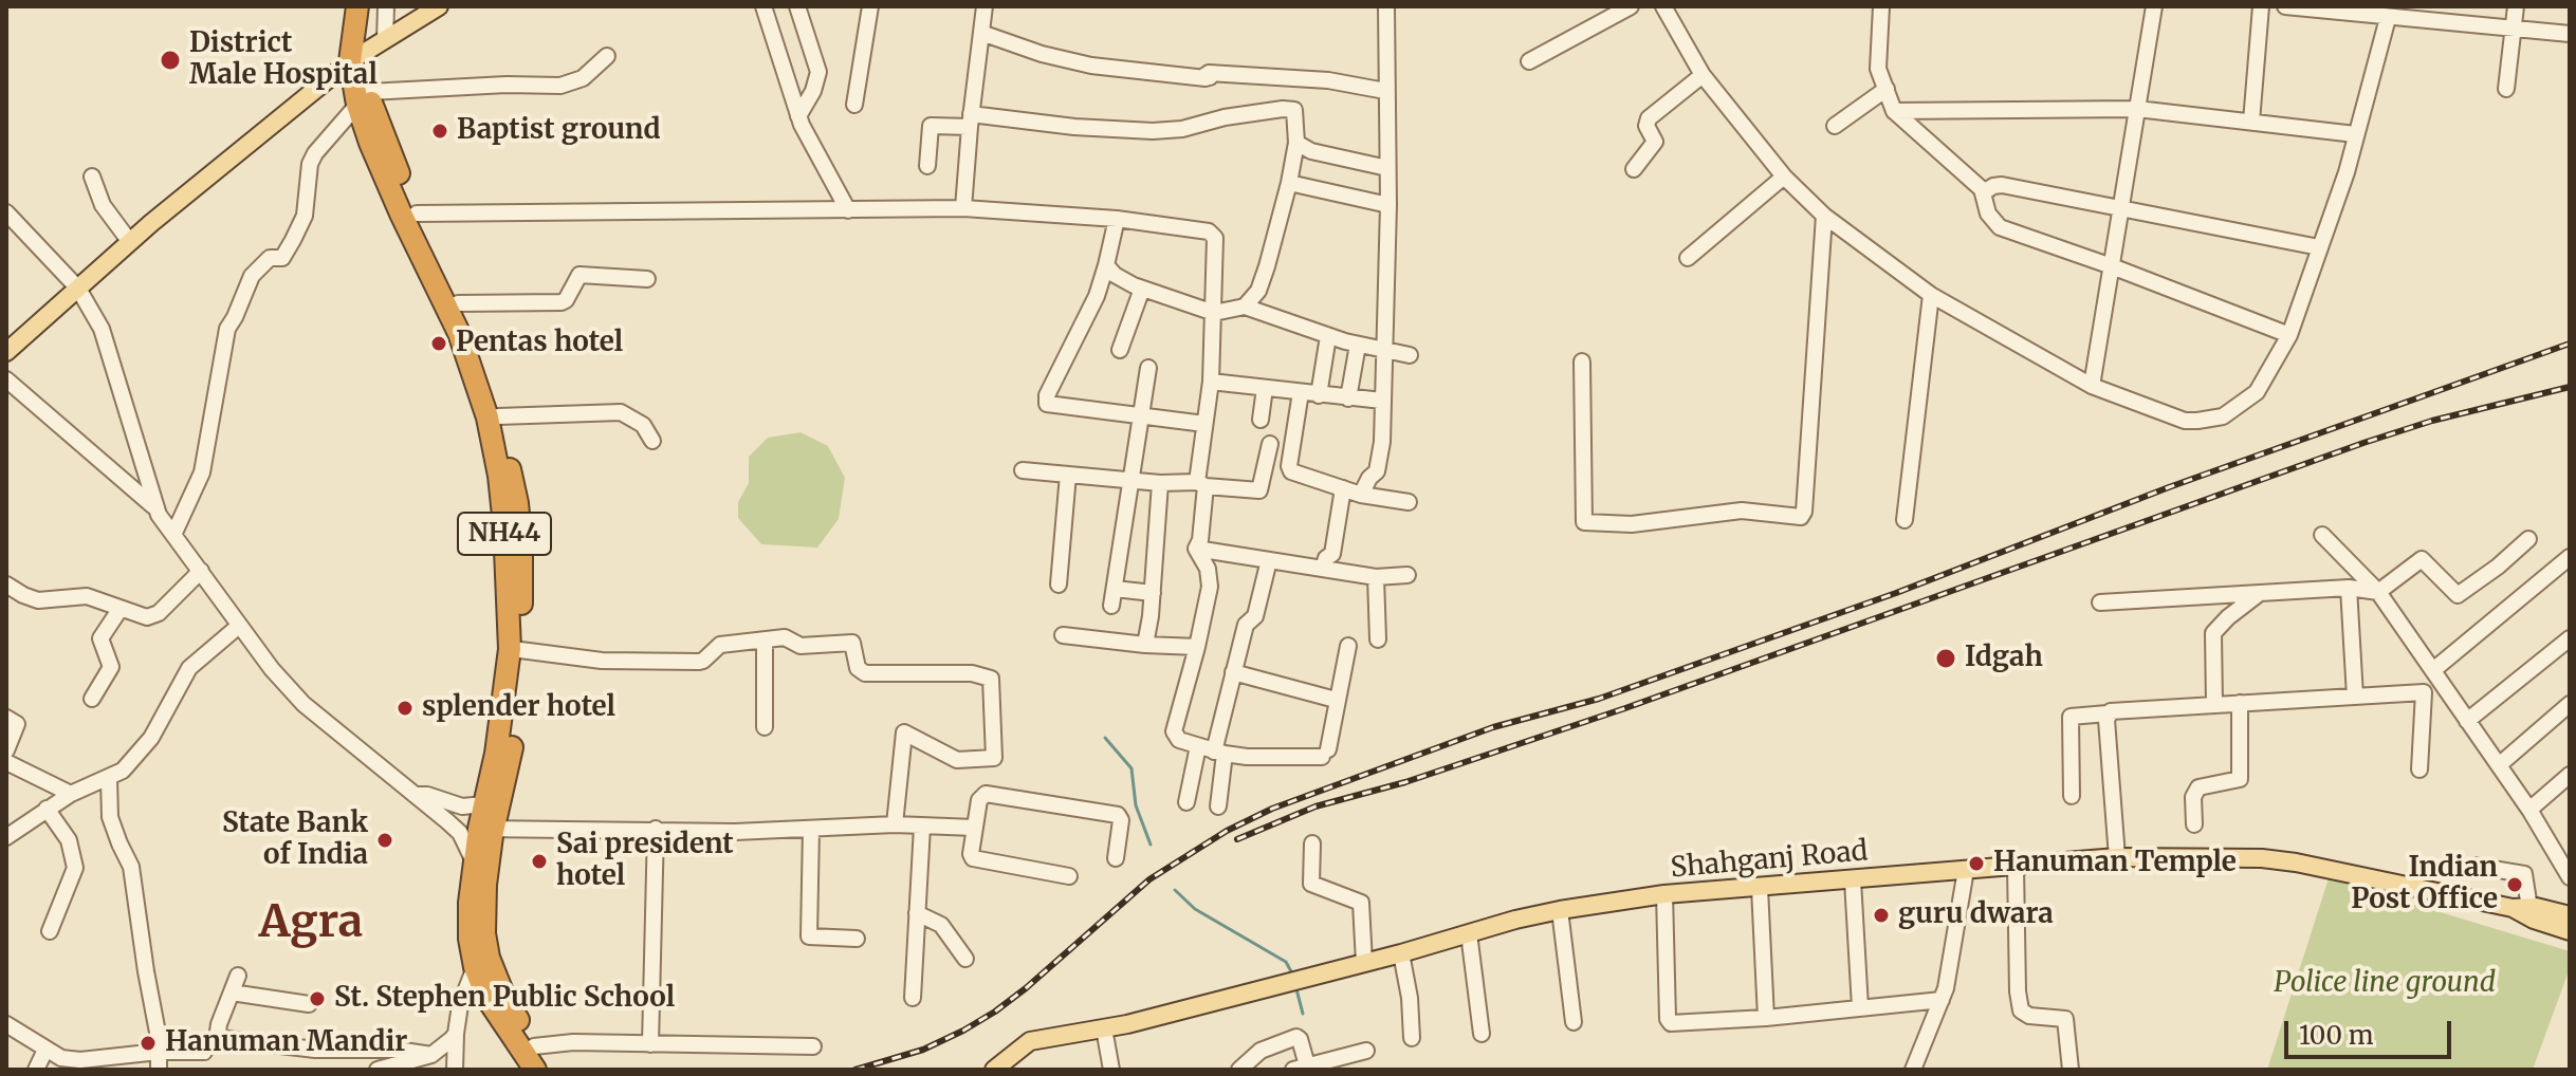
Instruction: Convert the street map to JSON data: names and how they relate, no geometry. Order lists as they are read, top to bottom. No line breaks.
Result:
{"streets":{"highway":["NH44"],"main road":["Shahganj Road"]},"districts":["Agra"],"parks":["Police line ground"],"places":["District Male Hospital","Baptist ground","Pentas hotel","Idgah","splender hotel","State Bank of India","Sai president hotel","Hanuman Temple","Indian Post Office","guru dwara","St. Stephen Public School","Hanuman Mandir"],"scale_bar":"100 m"}
